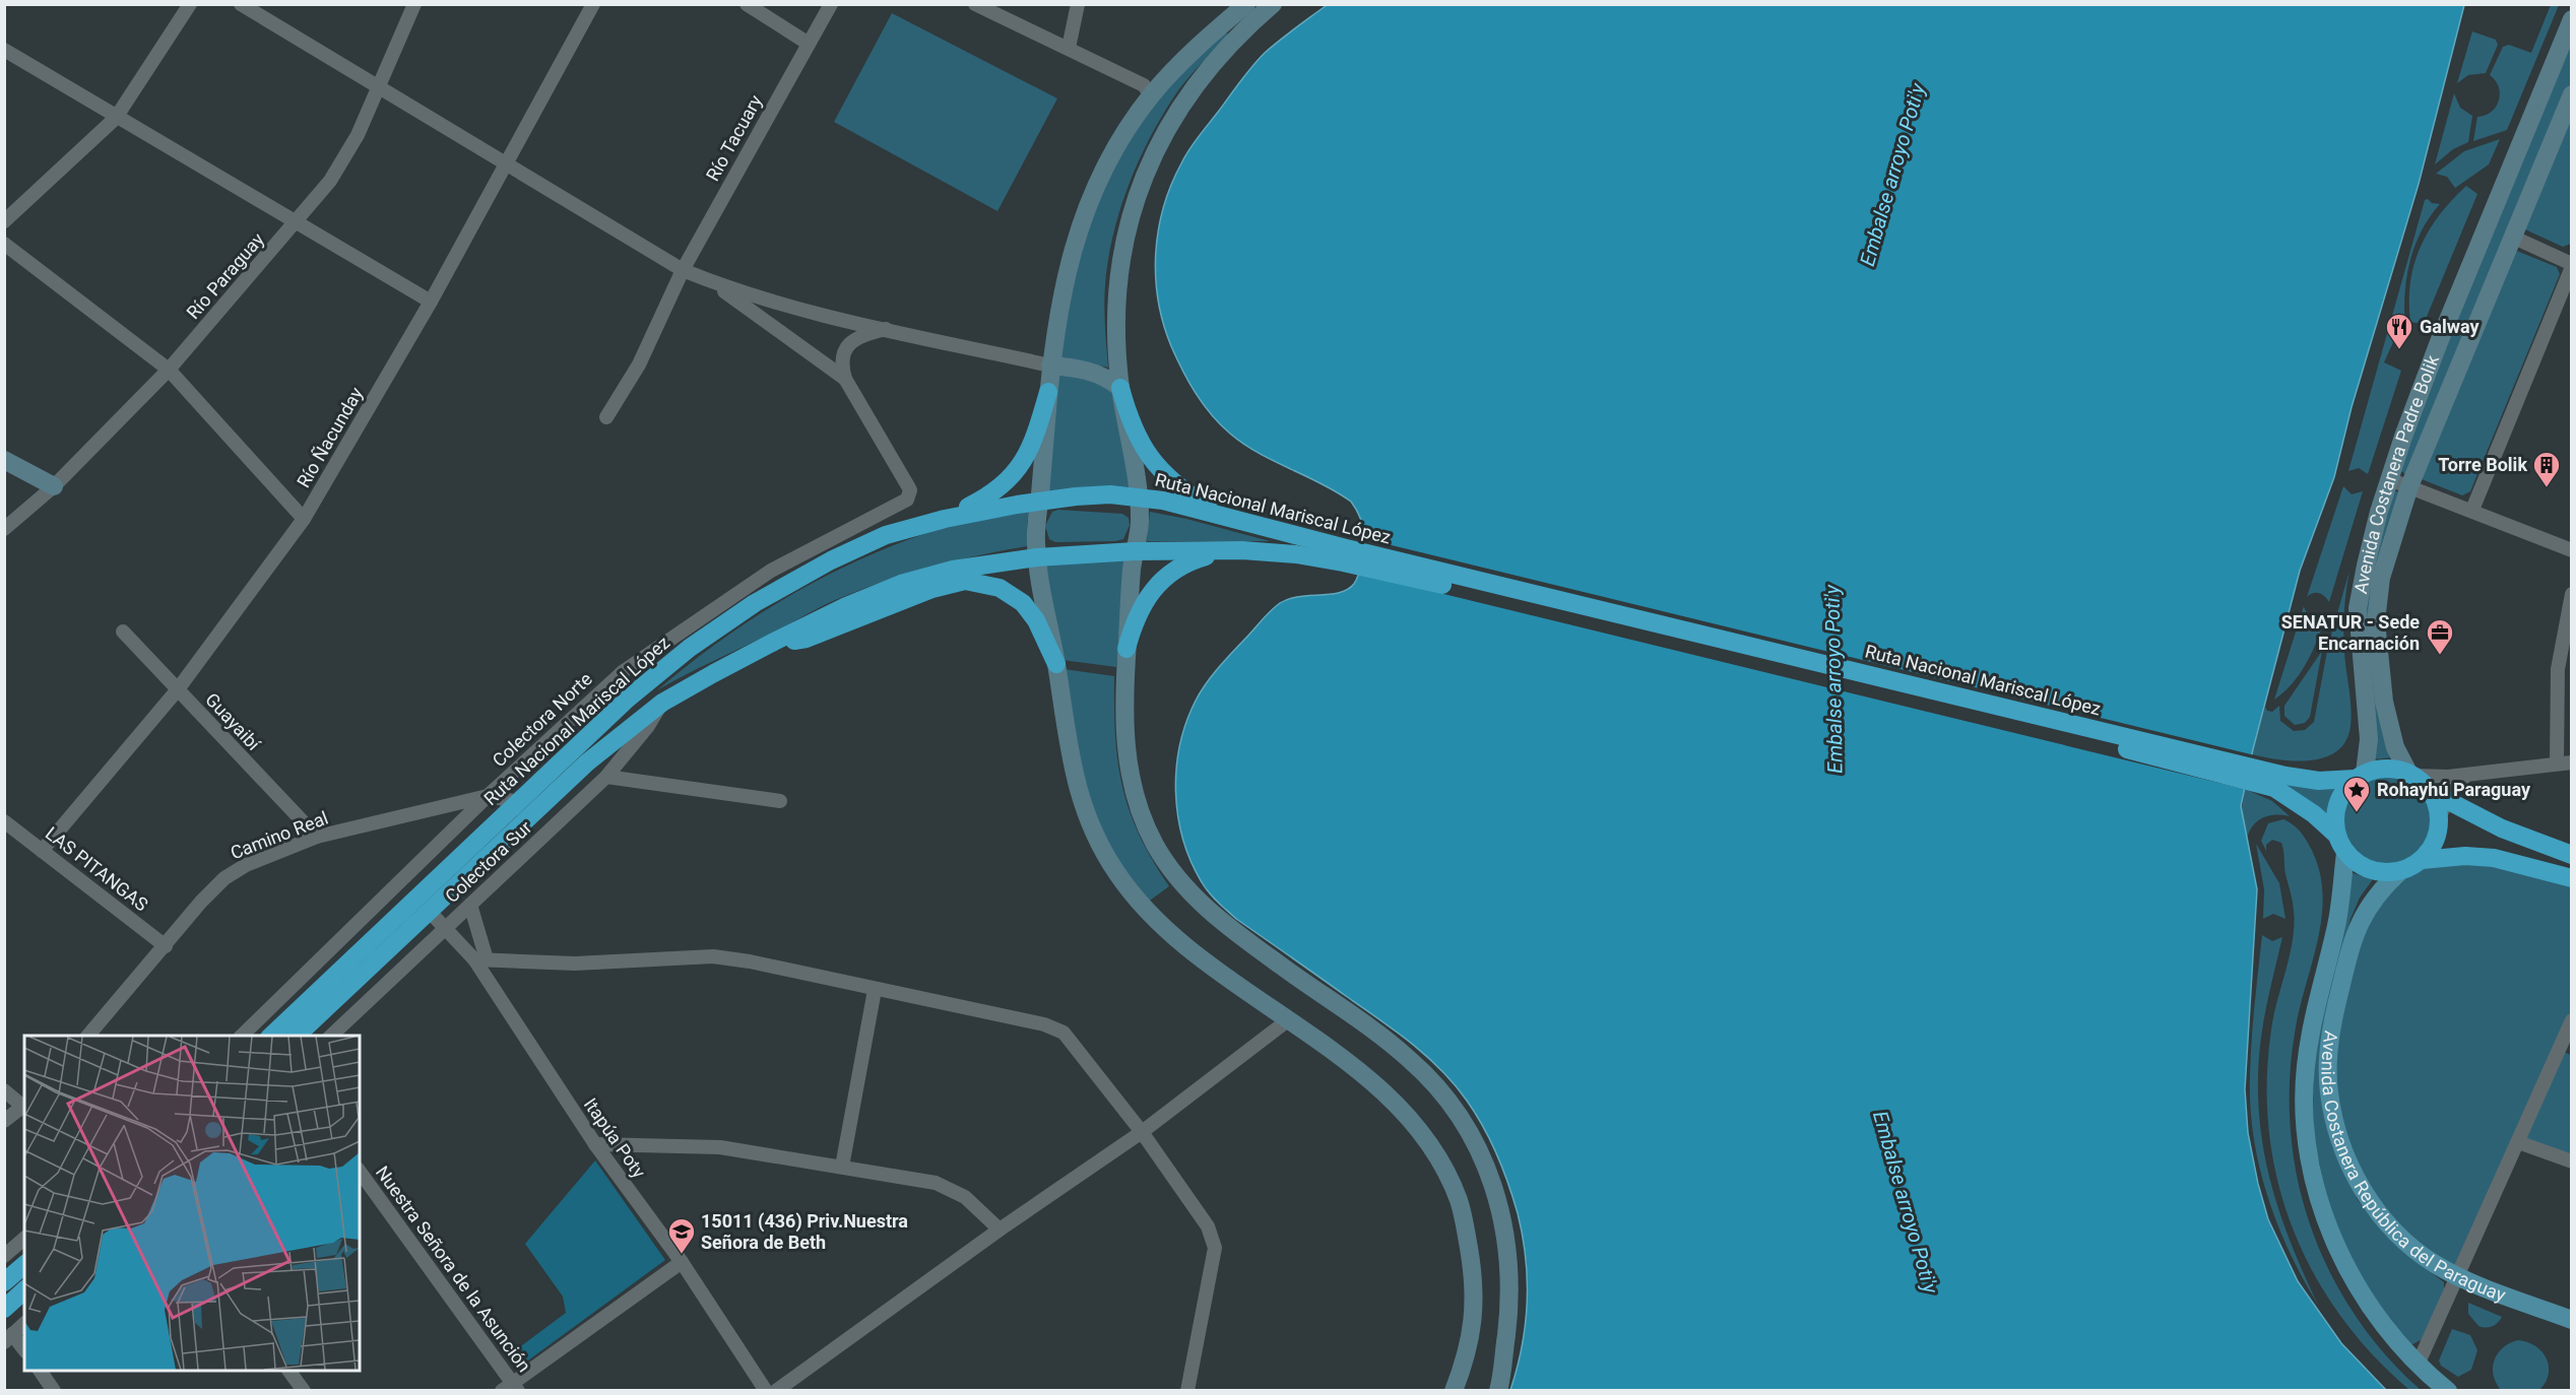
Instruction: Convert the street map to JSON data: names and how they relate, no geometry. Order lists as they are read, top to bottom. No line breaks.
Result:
{"streets":{"highway":["Ruta Nacional Mariscal López"],"main road":["Avenida Costanera Padre Bolik","Avenida Costanera República del Paraguay"],"street":["Río Tacuary","Río Paraguay","Río Ñacunday","Colectora Norte","Guayaibí","Camino Real","Colectora Sur","LAS PITANGAS","Itapúa Poty","Nuestra Señora de la Asunción"]},"crossings":[["Río Ñacunday","Guayaibí"],["Río Ñacunday","LAS PITANGAS"],["Avenida Costanera Padre Bolik","Ruta Nacional Mariscal López"],["Avenida Costanera Padre Bolik","Avenida Costanera República del Paraguay"],["Ruta Nacional Mariscal López","Camino Real"],["Ruta Nacional Mariscal López","Colectora Sur"],["Ruta Nacional Mariscal López","Itapúa Poty"],["Ruta Nacional Mariscal López","Avenida Costanera República del Paraguay"],["Colectora Norte","Camino Real"],["Guayaibí","Camino Real"],["Camino Real","LAS PITANGAS"],["Colectora Sur","Itapúa Poty"]],"water":["Embalse arroyo Poti'y"],"places":{"restaurant":["Galway"],"building":["Torre Bolik"],"office":["SENATUR - Sede Encarnación"],"place":["Rohayhú Paraguay"],"school or university":["15011 (436) Priv.Nuestra Señora de Beth"]}}
